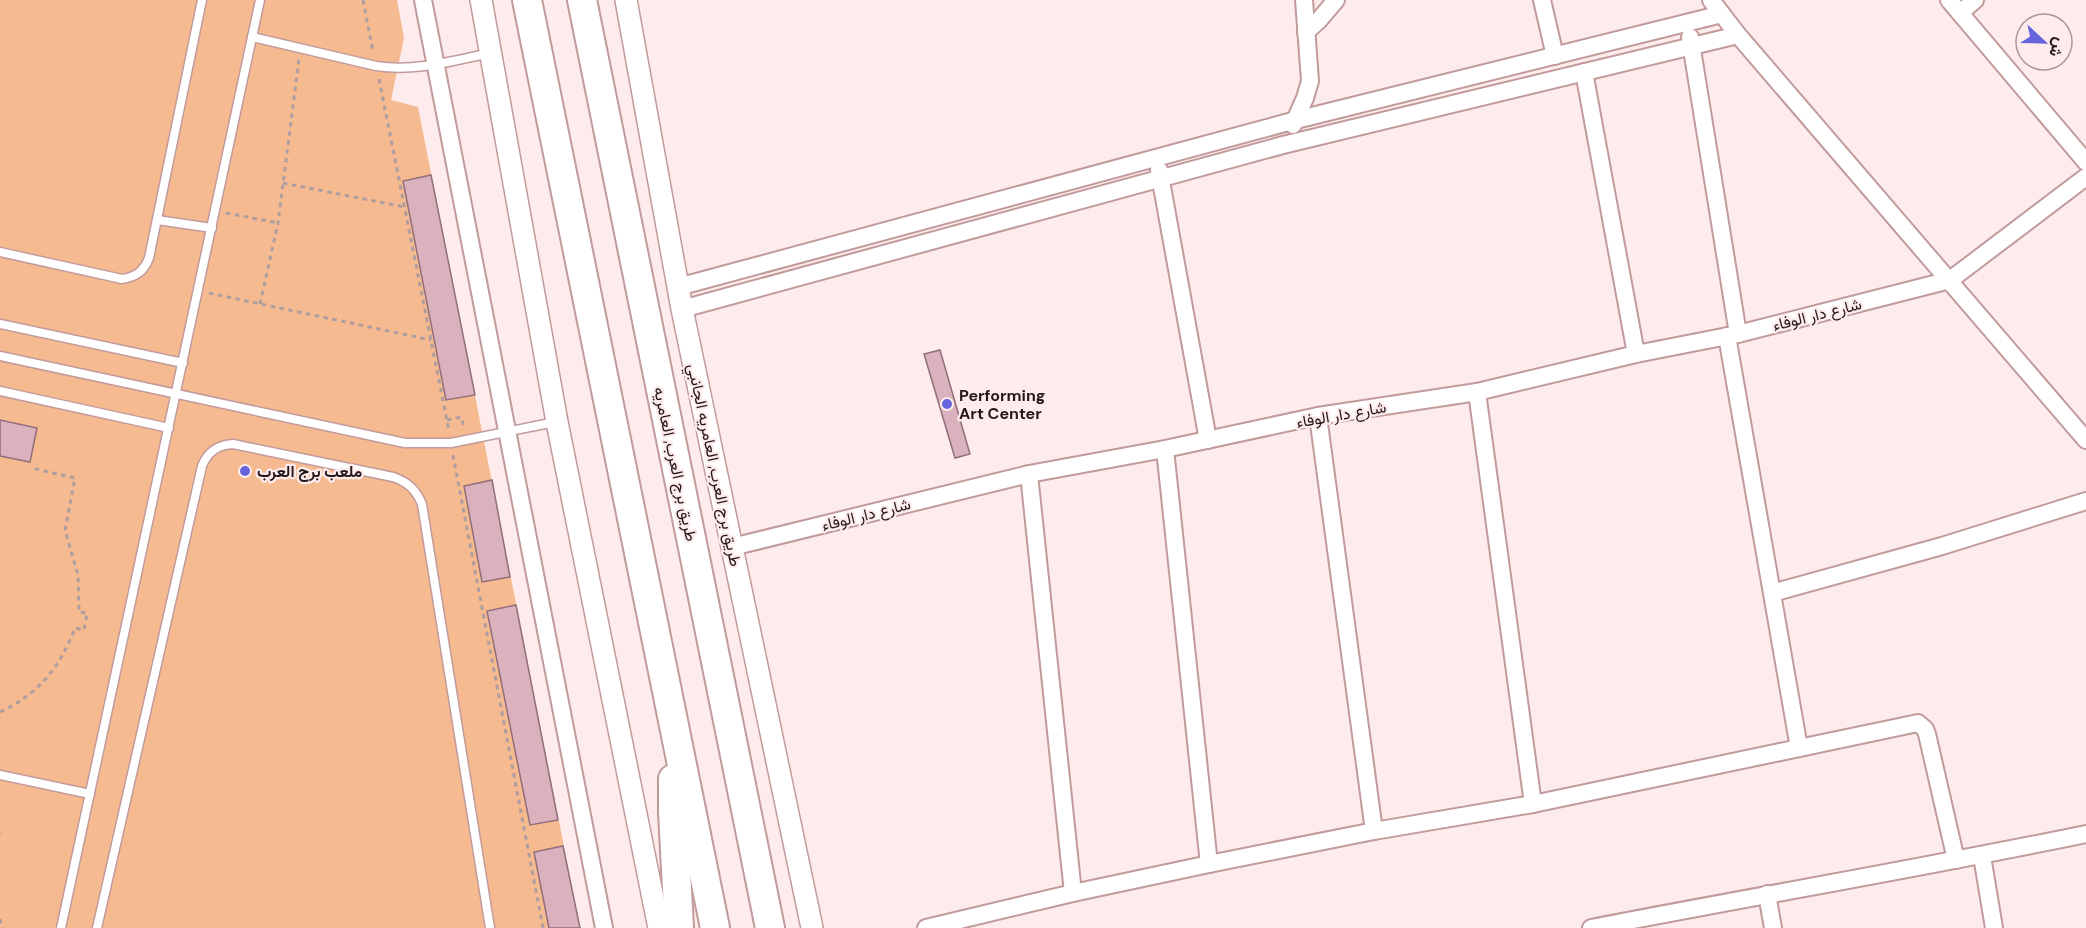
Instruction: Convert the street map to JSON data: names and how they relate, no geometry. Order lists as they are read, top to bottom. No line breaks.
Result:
{"streets":{"highway":["طريق برج العرب, العامريه"],"street":["شارع دار الوفاء","طريق برج العرب, العامريه الجانبي"]},"crossings":[["شارع دار الوفاء","طريق برج العرب, العامريه الجانبي"]],"places":["Performing Art Center","ملعب برج العرب"],"north":"right"}
